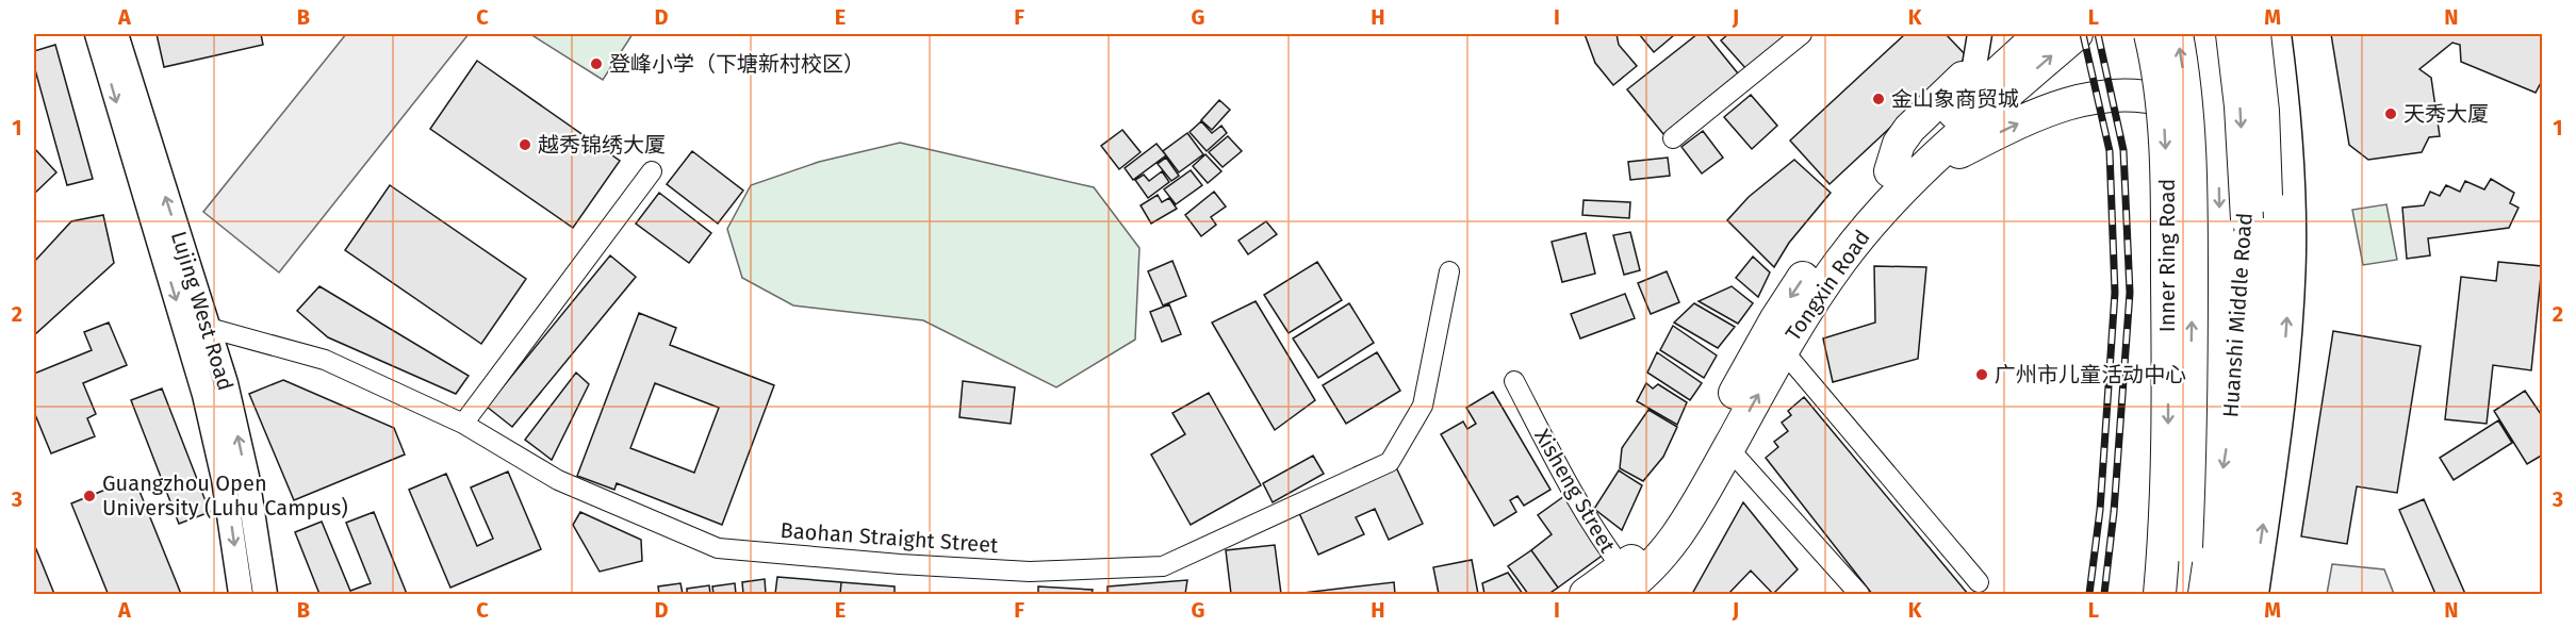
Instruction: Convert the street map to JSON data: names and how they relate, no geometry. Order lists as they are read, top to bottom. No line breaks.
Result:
{"streets":{"highway":["Inner Ring Road","Tongxin Road","Huanshi Middle Road"],"street":["Lujing West Road","Xisheng Street","Baohan Straight Street"]},"crossings":[["Tongxin Road","Xisheng Street"],["Lujing West Road","Baohan Straight Street"]],"places":["登峰小学（下塘新村校区）","金山象商贸城","天秀大厦","越秀锦绣大厦","广州市儿童活动中心","Guangzhou Open University (Luhu Campus)"],"grid":{"columns":["A","B","C","D","E","F","G","H","I","J","K","L","M","N"],"rows":["1","2","3"]}}
